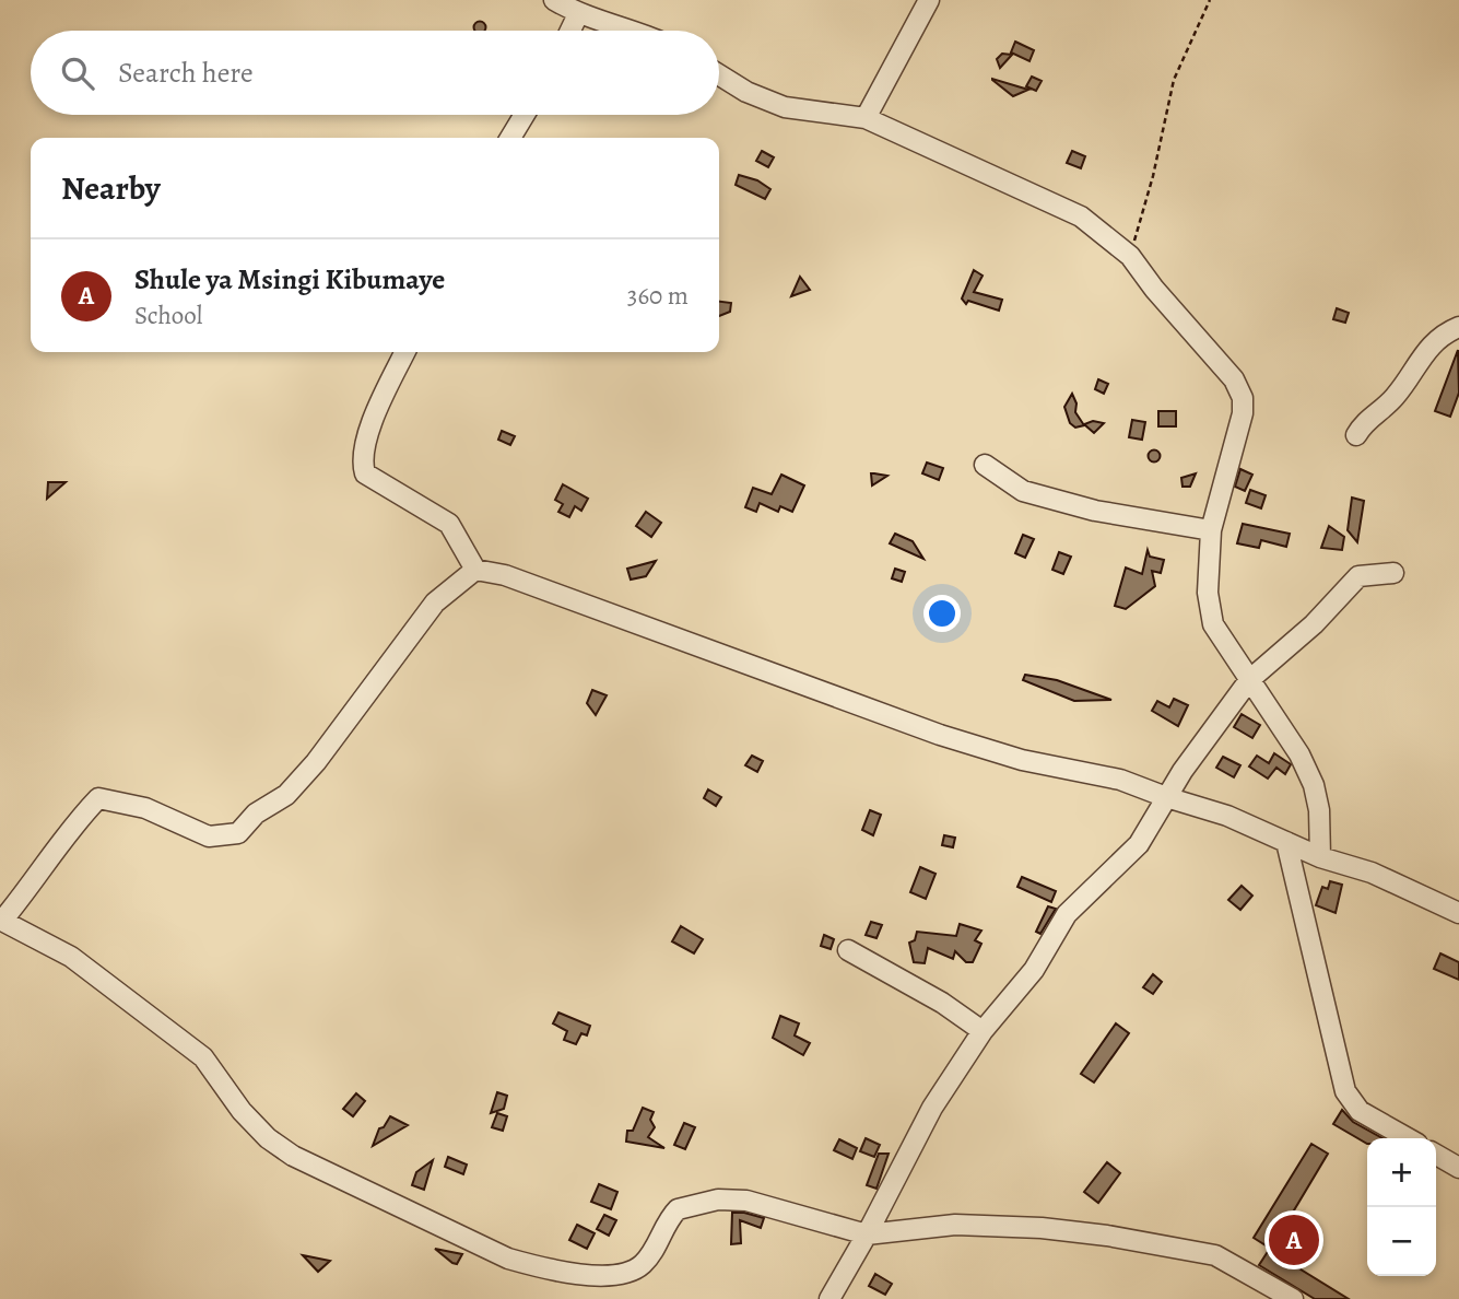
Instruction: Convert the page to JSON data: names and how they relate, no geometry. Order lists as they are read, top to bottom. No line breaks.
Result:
{"page":{"search":"Search here","heading":"Nearby","list":[{"mark":"A","name":"Shule ya Msingi Kibumaye","note":"School","value":"360 m"}],"map_buttons":["+","−"],"pins":"A"}}
